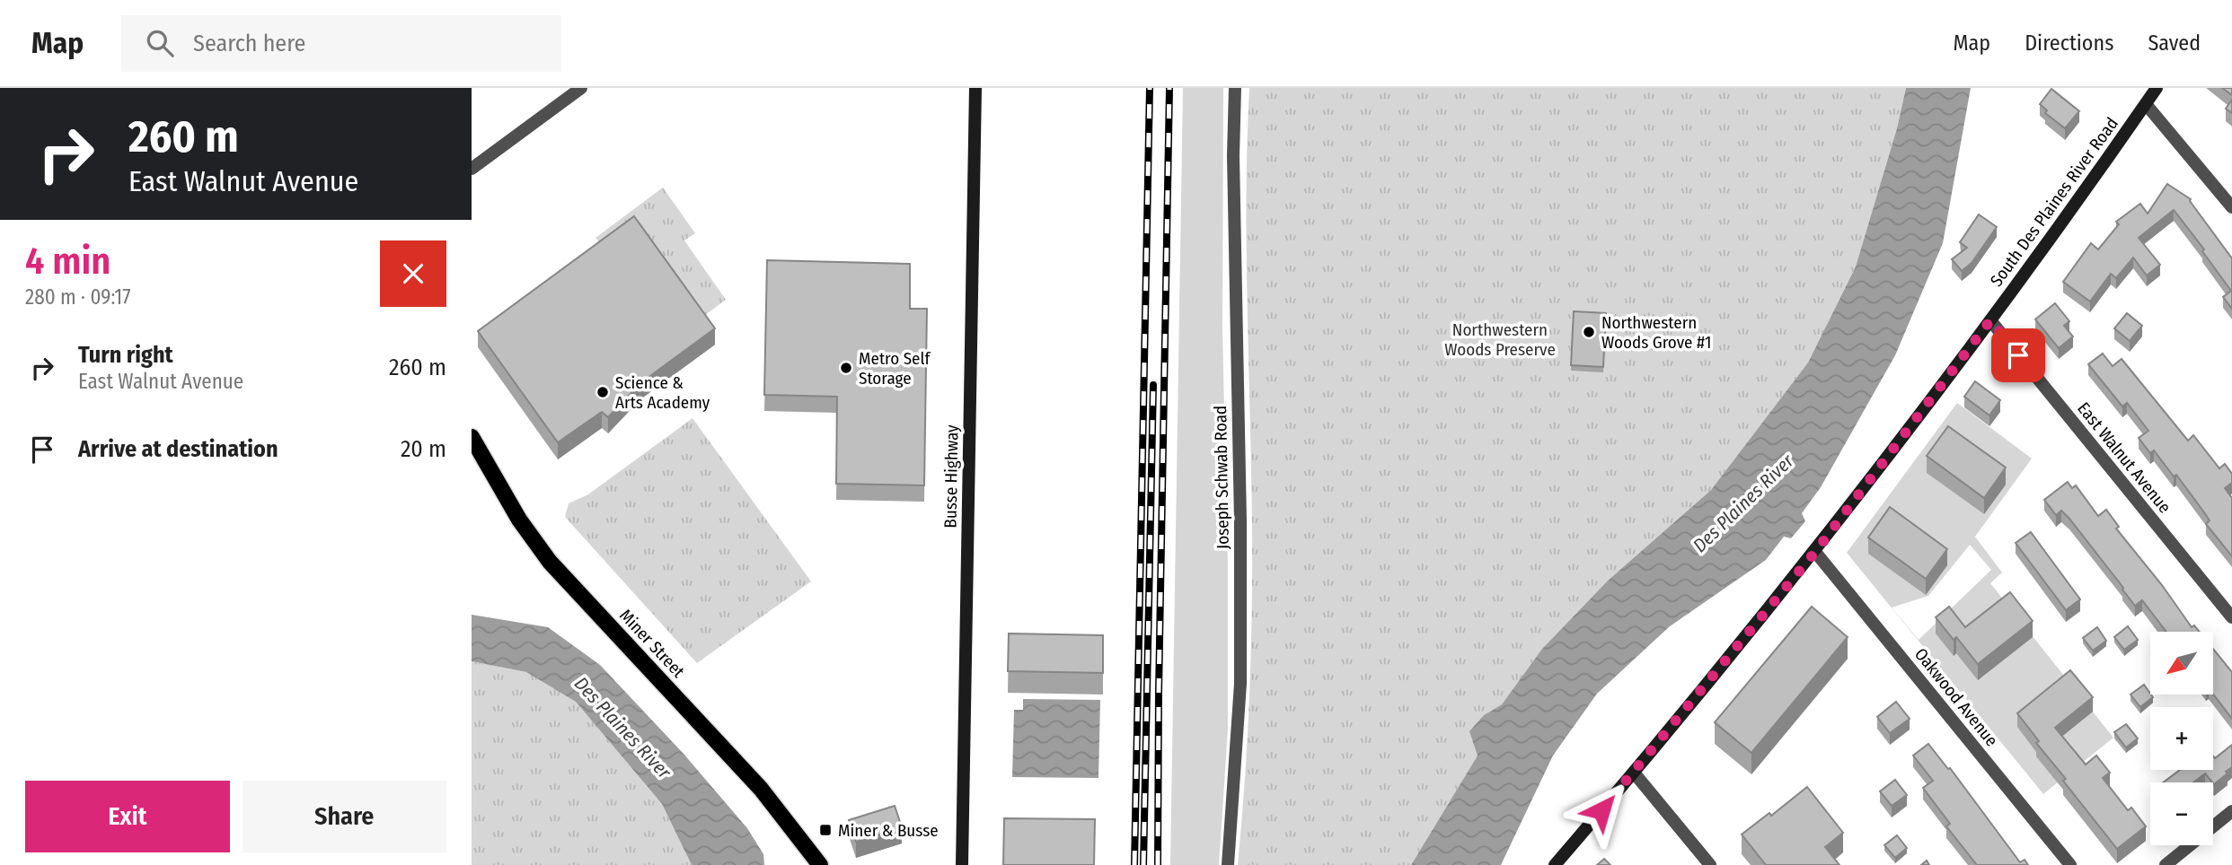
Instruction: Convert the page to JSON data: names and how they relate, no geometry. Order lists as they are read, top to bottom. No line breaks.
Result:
{"streets":{"main road":["South Des Plaines River Road","Busse Highway","Miner Street"],"street":["East Walnut Avenue","Joseph Schwab Road","Oakwood Avenue"]},"crossings":[["South Des Plaines River Road","East Walnut Avenue"],["South Des Plaines River Road","Oakwood Avenue"]],"water":["Des Plaines River"],"parks":["Northwestern Woods Preserve"],"places":{"other":["Northwestern Woods Grove #1","Metro Self Storage","Science & Arts Academy"],"transit":["Miner & Busse"]},"north":"bottom left","page":{"header":"Map","search":"Search here","nav":["Map","Directions","Saved"],"turn":["260 m","East Walnut Avenue"],"heading":["4 min","280 m · 09:17"],"list":[{"name":"Turn right","note":"East Walnut Avenue","value":"260 m"},{"name":"Arrive at destination","value":"20 m"}],"map_buttons":["+","−"],"buttons":["Exit","Share"]}}
